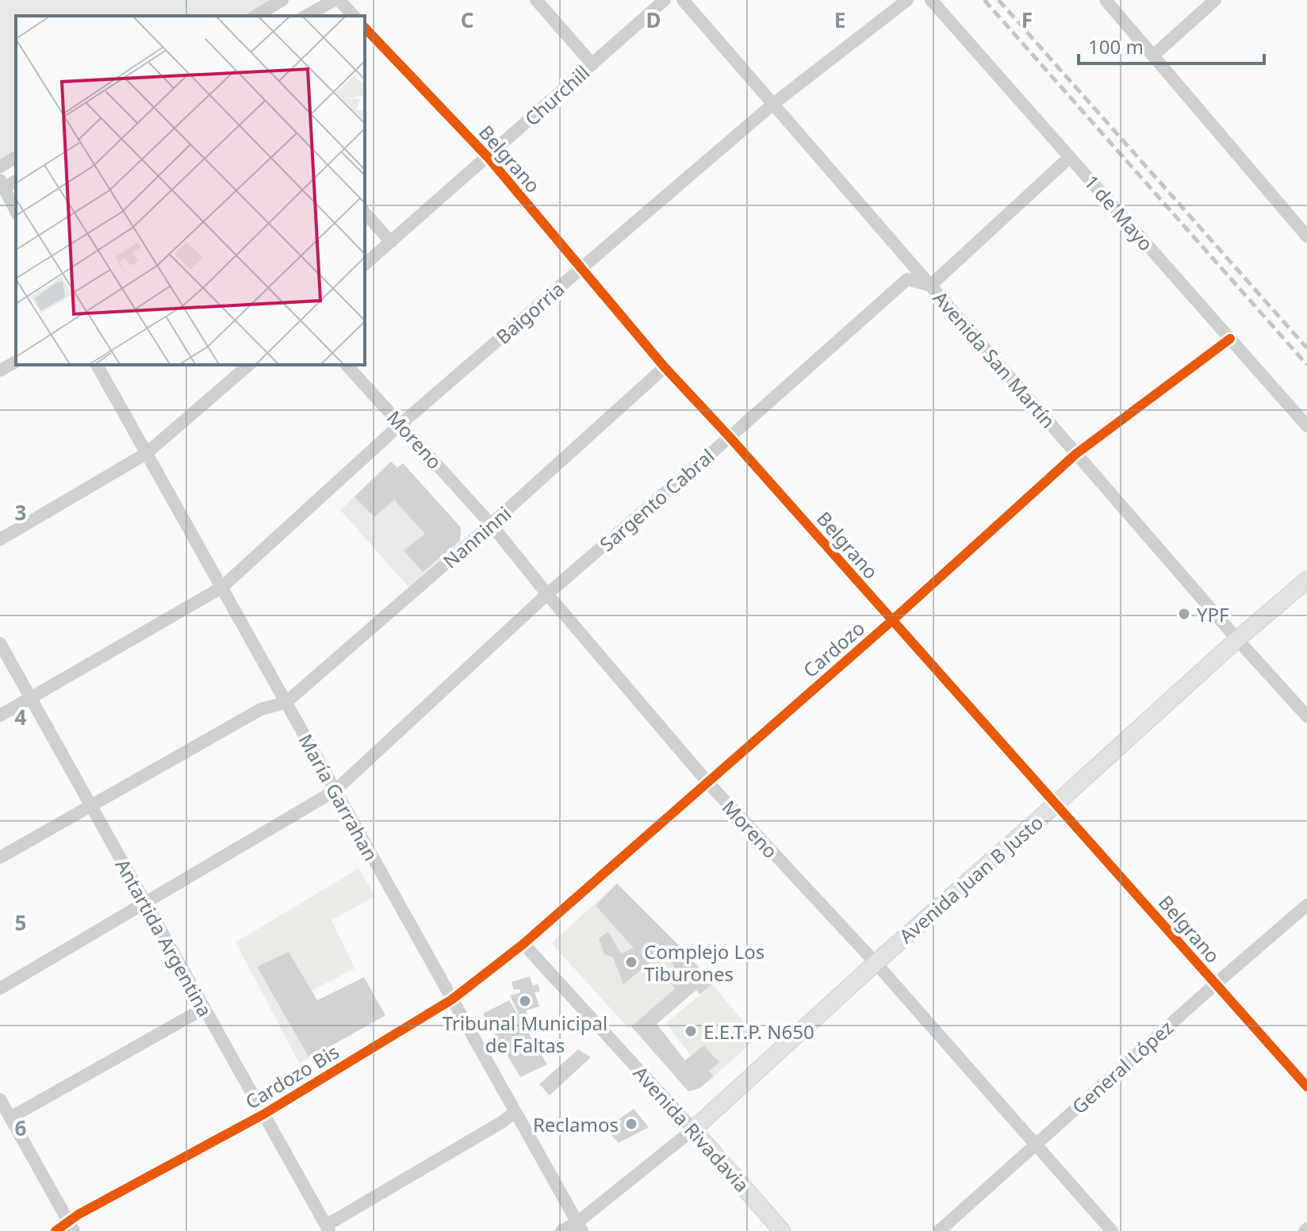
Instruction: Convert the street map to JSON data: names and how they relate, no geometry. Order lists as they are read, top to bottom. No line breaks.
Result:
{"streets":{"main road":["Avenida Juan B Justo","Avenida Rivadavia"],"street":["Churchill","Belgrano","1 de Mayo","Baigorria","Avenida San Martín","Moreno","Sargento Cabral","Nanninni","Cardozo","María Garrahan","Antartida Argentina","General López","Cardozo Bis"]},"crossings":[["Churchill","Belgrano"],["Belgrano","Baigorria"],["Belgrano","Sargento Cabral"],["Belgrano","Nanninni"],["Belgrano","Cardozo"],["Belgrano","Avenida Juan B Justo"],["Belgrano","General López"],["1 de Mayo","Cardozo"],["Baigorria","Avenida San Martín"],["Baigorria","Moreno"],["Baigorria","María Garrahan"],["Baigorria","Antartida Argentina"],["Avenida San Martín","Sargento Cabral"],["Avenida San Martín","Cardozo"],["Avenida San Martín","Avenida Juan B Justo"],["Moreno","Sargento Cabral"],["Moreno","Nanninni"],["Moreno","Cardozo"],["Moreno","Avenida Juan B Justo"],["Moreno","General López"],["Sargento Cabral","María Garrahan"],["Sargento Cabral","Antartida Argentina"],["Nanninni","María Garrahan"],["Cardozo","Cardozo Bis"],["Cardozo","Avenida Rivadavia"],["María Garrahan","Cardozo Bis"],["Avenida Juan B Justo","Avenida Rivadavia"],["Antartida Argentina","Cardozo Bis"],["Cardozo Bis","Avenida Rivadavia"]],"places":["YPF","Complejo Los Tiburones","Tribunal Municipal de Faltas","E.E.T.P. N650","Reclamos"],"scale_bar":"100 m","grid":{"columns":["C","D","E","F"],"rows":["3","4","5","6"]}}
